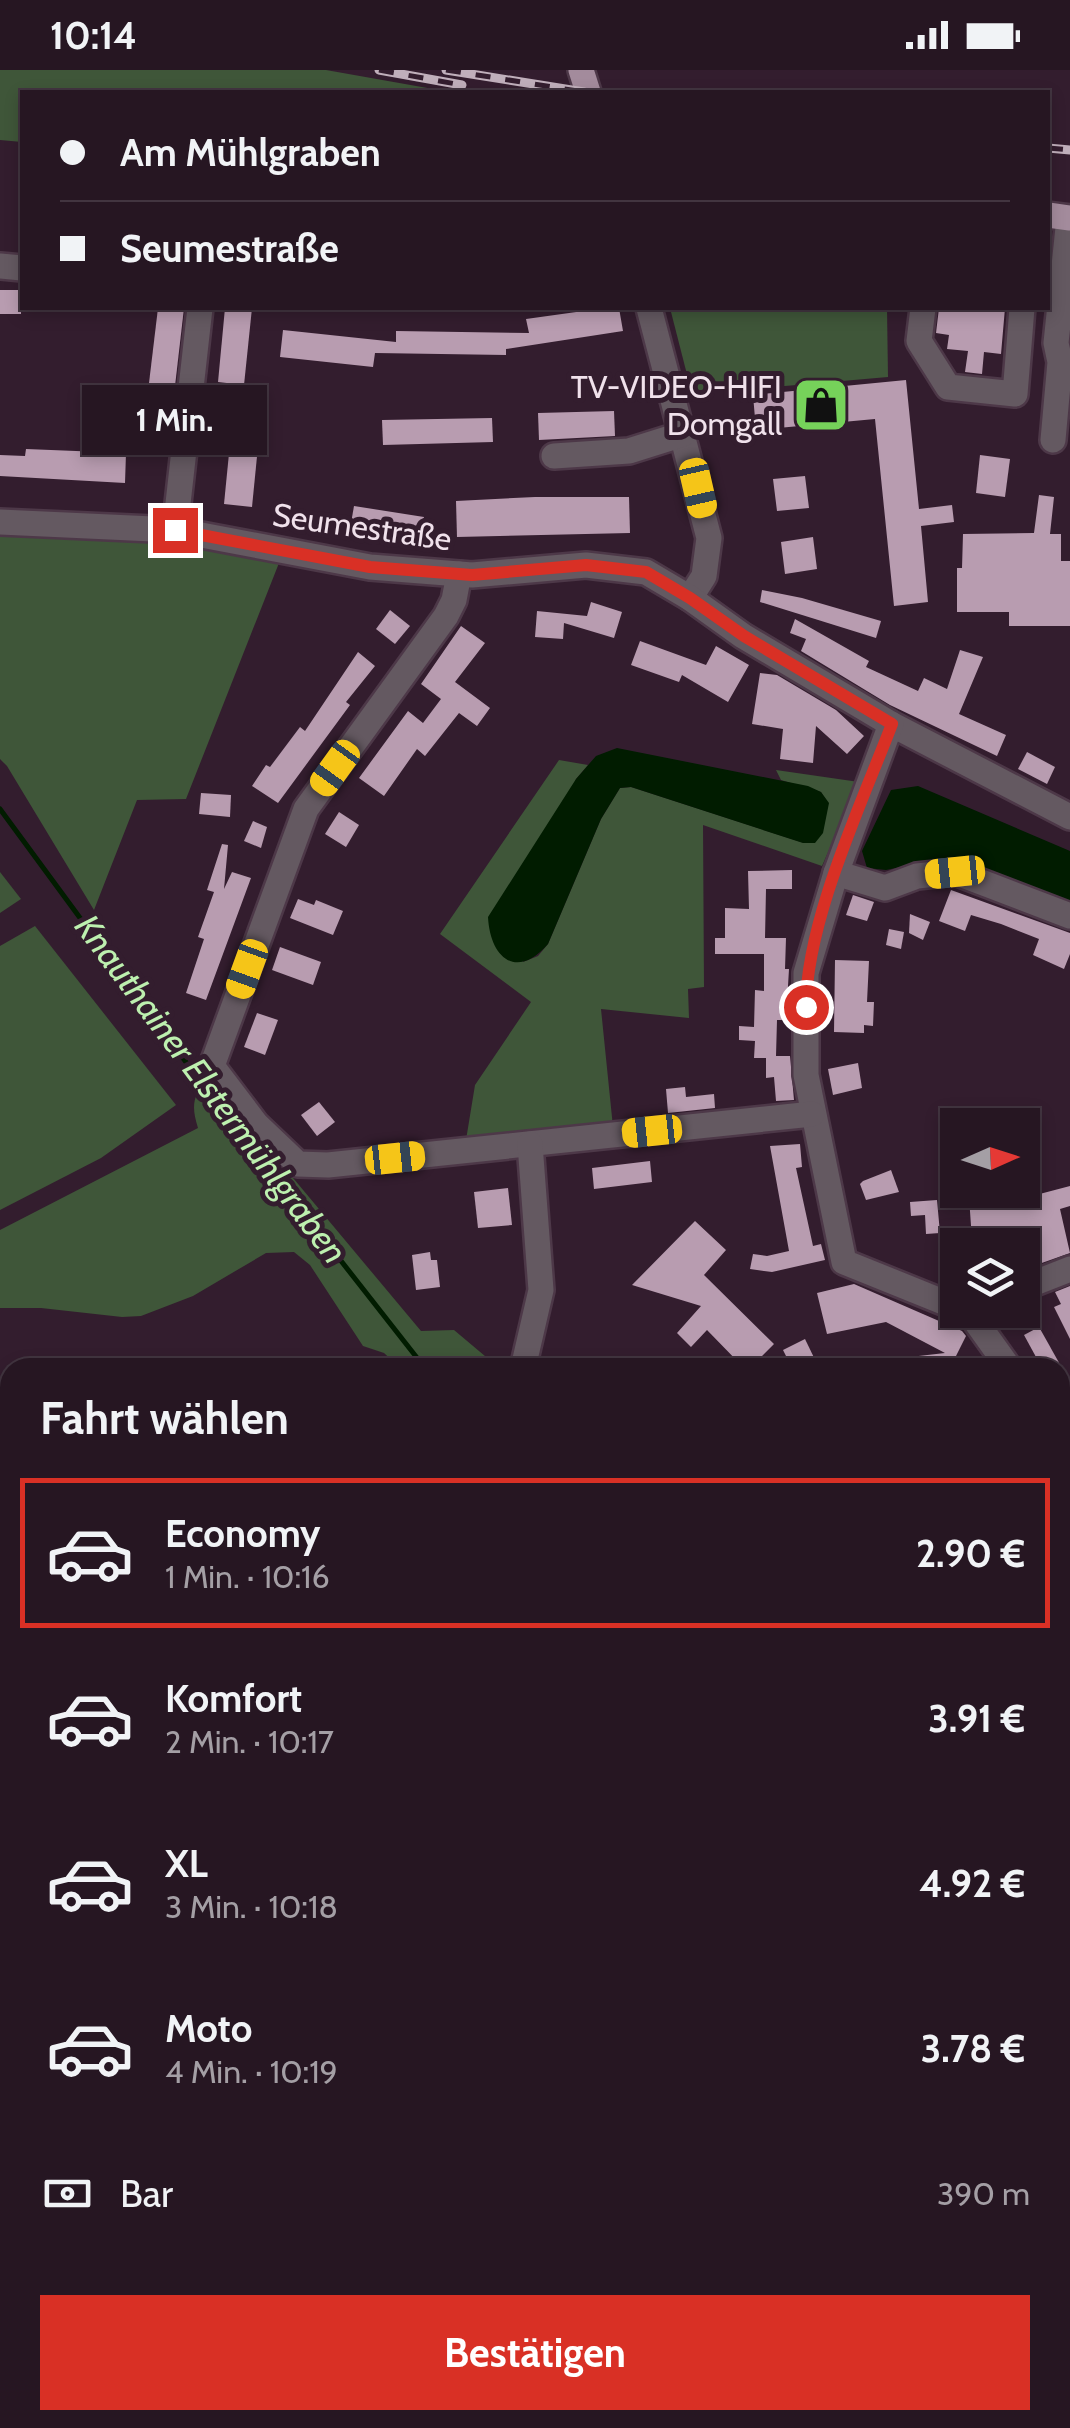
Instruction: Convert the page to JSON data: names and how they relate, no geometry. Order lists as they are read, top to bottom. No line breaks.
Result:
{"streets":{"street":["Seumestraße"]},"water":["Knauthainer Elstermühlgraben"],"places":{"shop":["TV-VIDEO-HIFI Domgall"]},"north":"right","page":{"status":"10:14","banner":["Am Mühlgraben","Seumestraße"],"bubble":"1 Min.","heading":"Fahrt wählen","list":[{"name":"Economy","note":"1 Min. · 10:16","value":"2.90 €"},{"name":"Komfort","note":"2 Min. · 10:17","value":"3.91 €"},{"name":"XL","note":"3 Min. · 10:18","value":"4.92 €"},{"name":"Moto","note":"4 Min. · 10:19","value":"3.78 €"}],"pay":["Bar","390 m"],"buttons":"Bestätigen"}}
